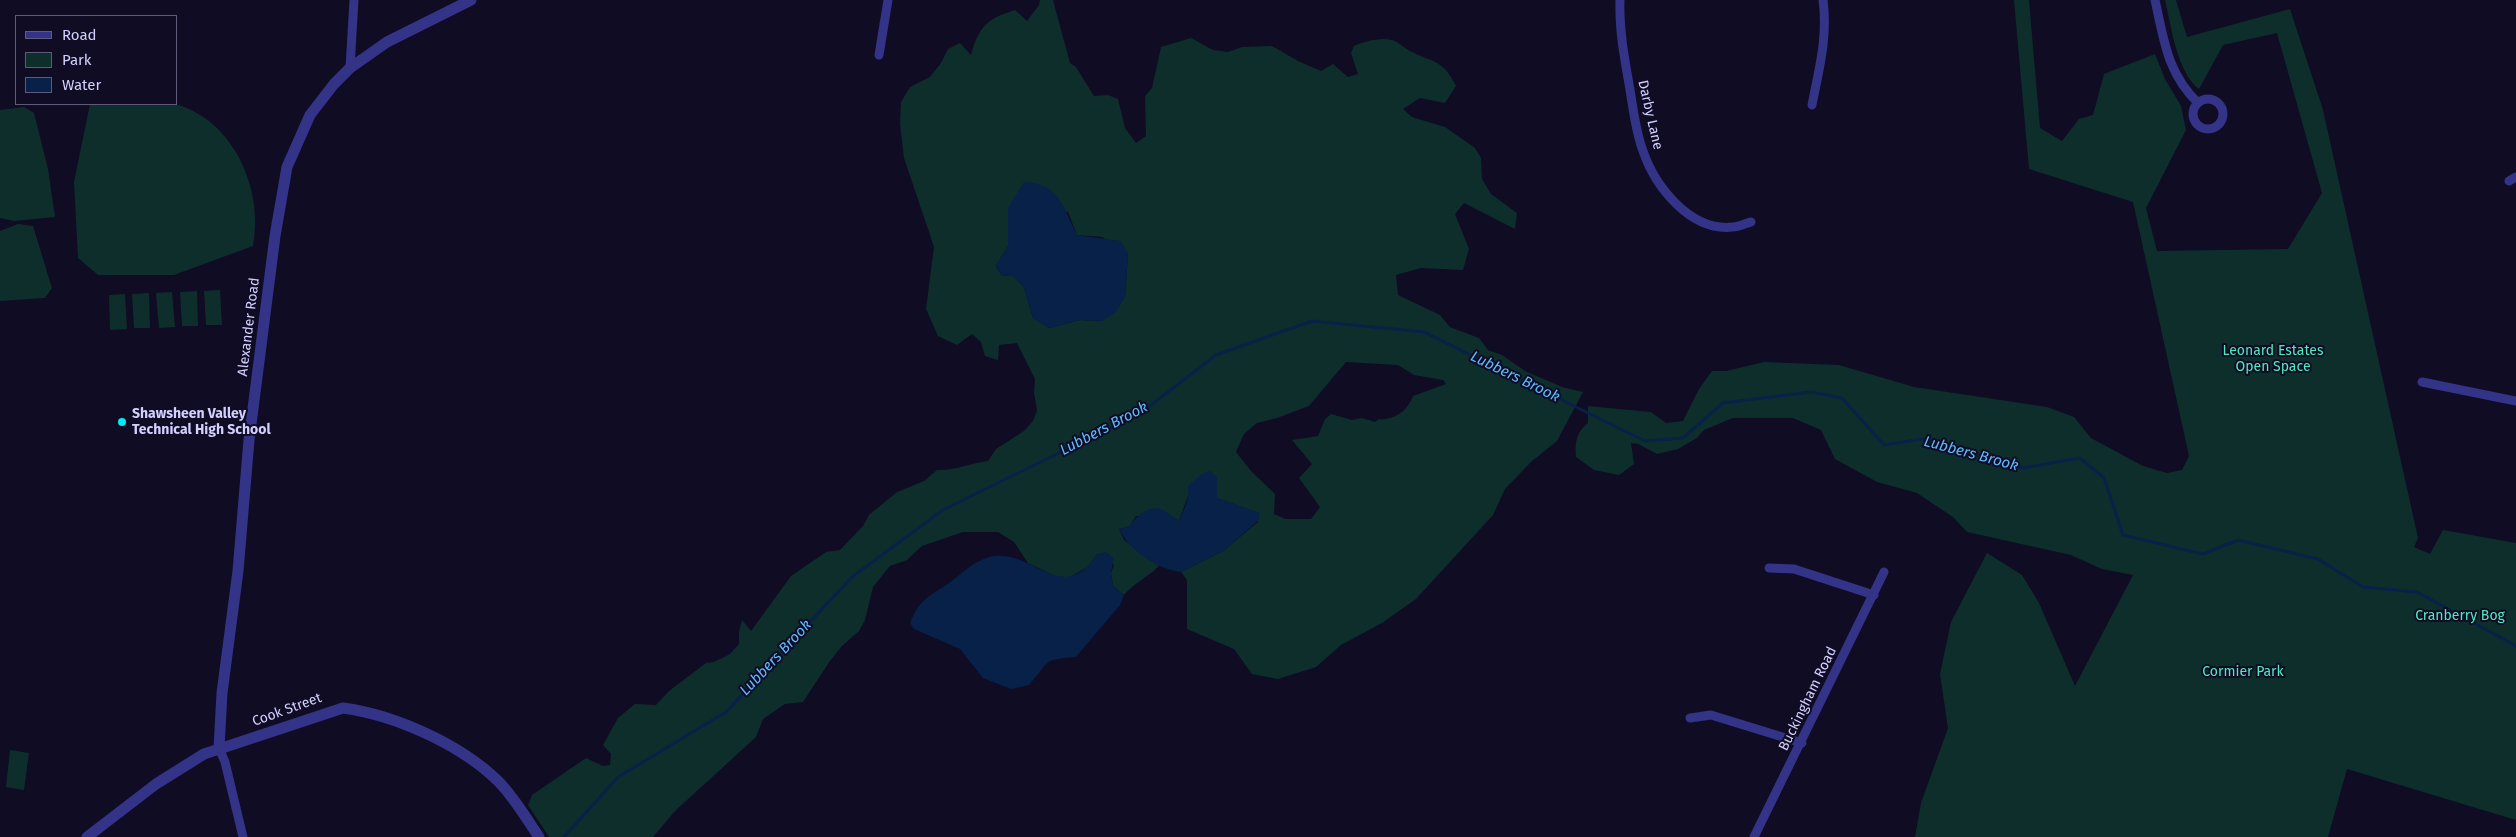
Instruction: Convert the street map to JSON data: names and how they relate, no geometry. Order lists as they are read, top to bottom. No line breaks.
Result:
{"streets":{"street":["Darby Lane","Alexander Road","Buckingham Road","Cook Street"]},"crossings":[["Alexander Road","Cook Street"]],"water":["Lubbers Brook"],"parks":["Leonard Estates Open Space","Cranberry Bog","Cormier Park"],"places":["Shawsheen Valley Technical High School"],"legend":["Road","Park","Water"]}
